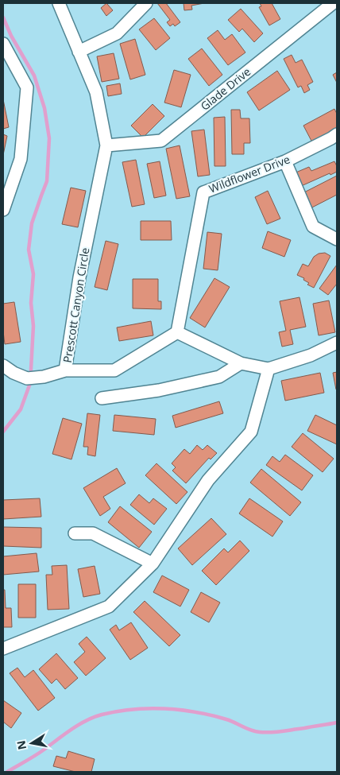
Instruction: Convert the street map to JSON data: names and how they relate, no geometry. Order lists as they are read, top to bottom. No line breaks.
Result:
{"streets":{"street":["Glade Drive","Wildflower Drive","Prescott Canyon Circle"]},"crossings":[["Glade Drive","Prescott Canyon Circle"],["Wildflower Drive","Prescott Canyon Circle"]],"north":"left"}
